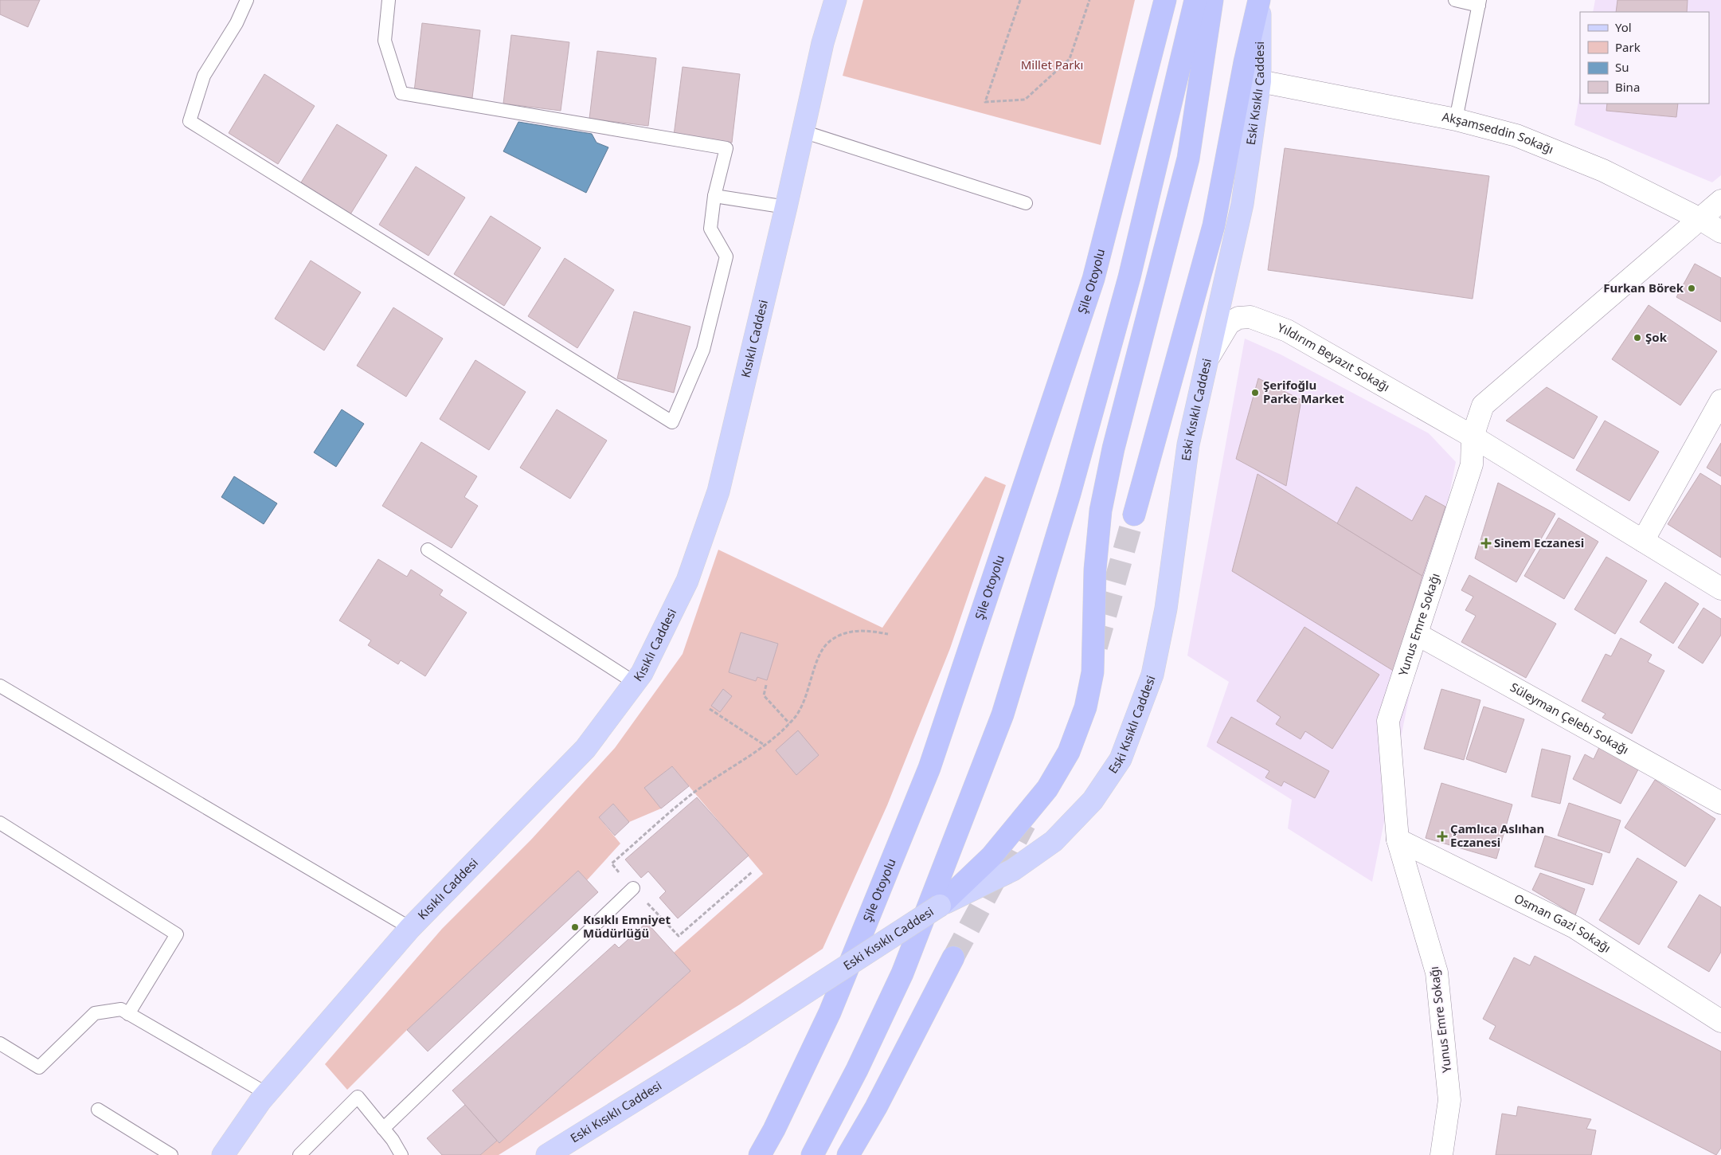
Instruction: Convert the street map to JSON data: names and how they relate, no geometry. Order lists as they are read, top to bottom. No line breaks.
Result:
{"streets":{"highway":["Şile Otoyolu"],"main road":["Eski Kısıklı Caddesi","Kısıklı Caddesi"],"street":["Akşamseddin Sokağı","Yıldırım Beyazıt Sokağı","Yunus Emre Sokağı","Süleyman Çelebi Sokağı","Osman Gazi Sokağı"]},"crossings":[["Eski Kısıklı Caddesi","Akşamseddin Sokağı"],["Eski Kısıklı Caddesi","Yıldırım Beyazıt Sokağı"],["Akşamseddin Sokağı","Yunus Emre Sokağı"],["Yıldırım Beyazıt Sokağı","Yunus Emre Sokağı"],["Yunus Emre Sokağı","Süleyman Çelebi Sokağı"],["Yunus Emre Sokağı","Osman Gazi Sokağı"]],"parks":["Millet Parkı"],"places":{"other":["Furkan Börek","Şok","Şerifoğlu Parke Market","Kısıklı Emniyet Müdürlüğü"],"health":["Sinem Eczanesi","Çamlıca Aslıhan Eczanesi"]},"legend":["Yol","Park","Su","Bina"]}
